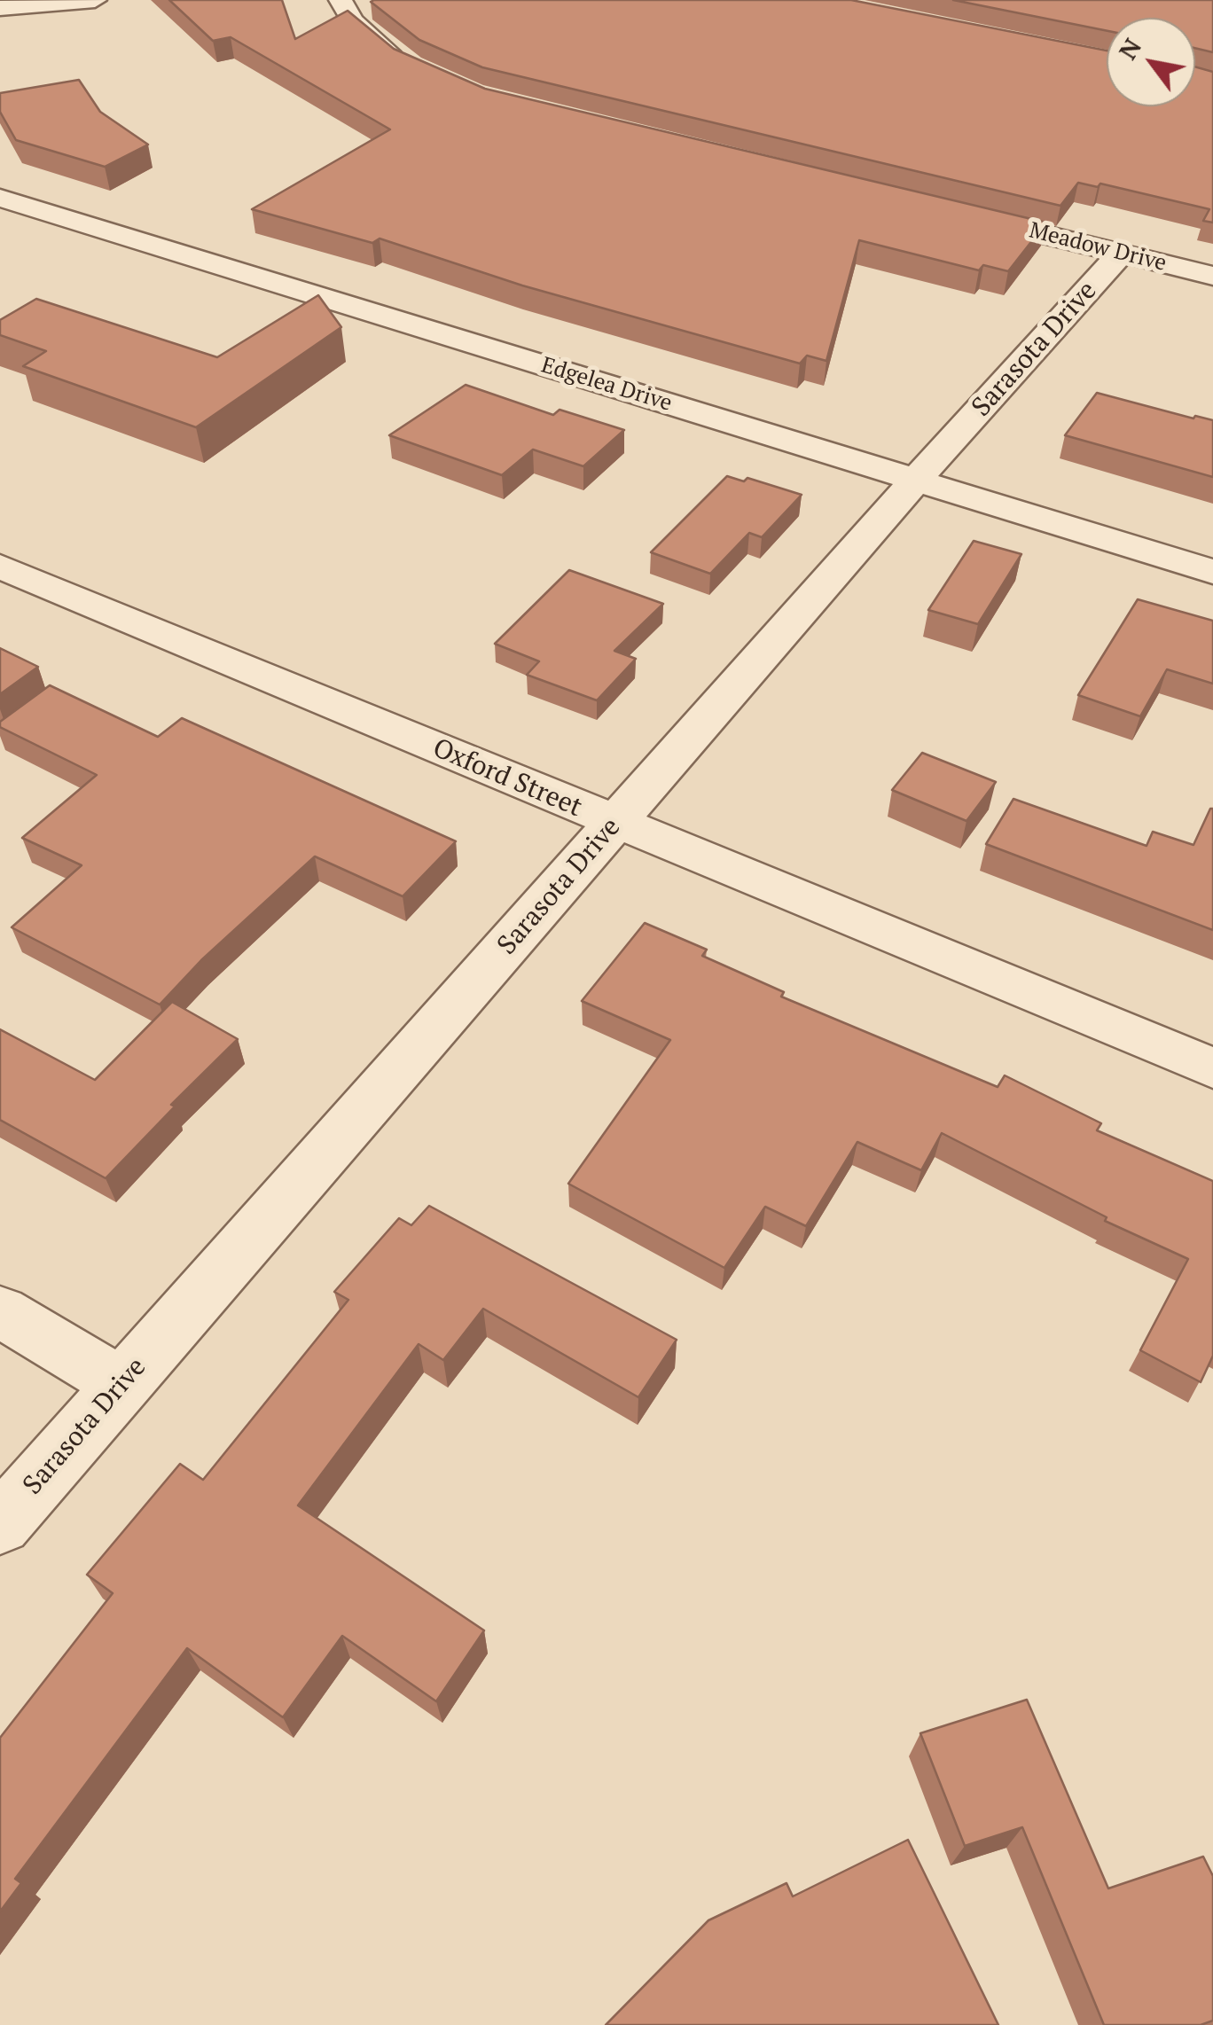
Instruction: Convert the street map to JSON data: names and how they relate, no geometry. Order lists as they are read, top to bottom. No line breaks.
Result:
{"streets":{"street":["Meadow Drive","Sarasota Drive","Edgelea Drive","Oxford Street"]},"crossings":[["Meadow Drive","Sarasota Drive"],["Sarasota Drive","Edgelea Drive"],["Sarasota Drive","Oxford Street"]],"north":"top left"}
